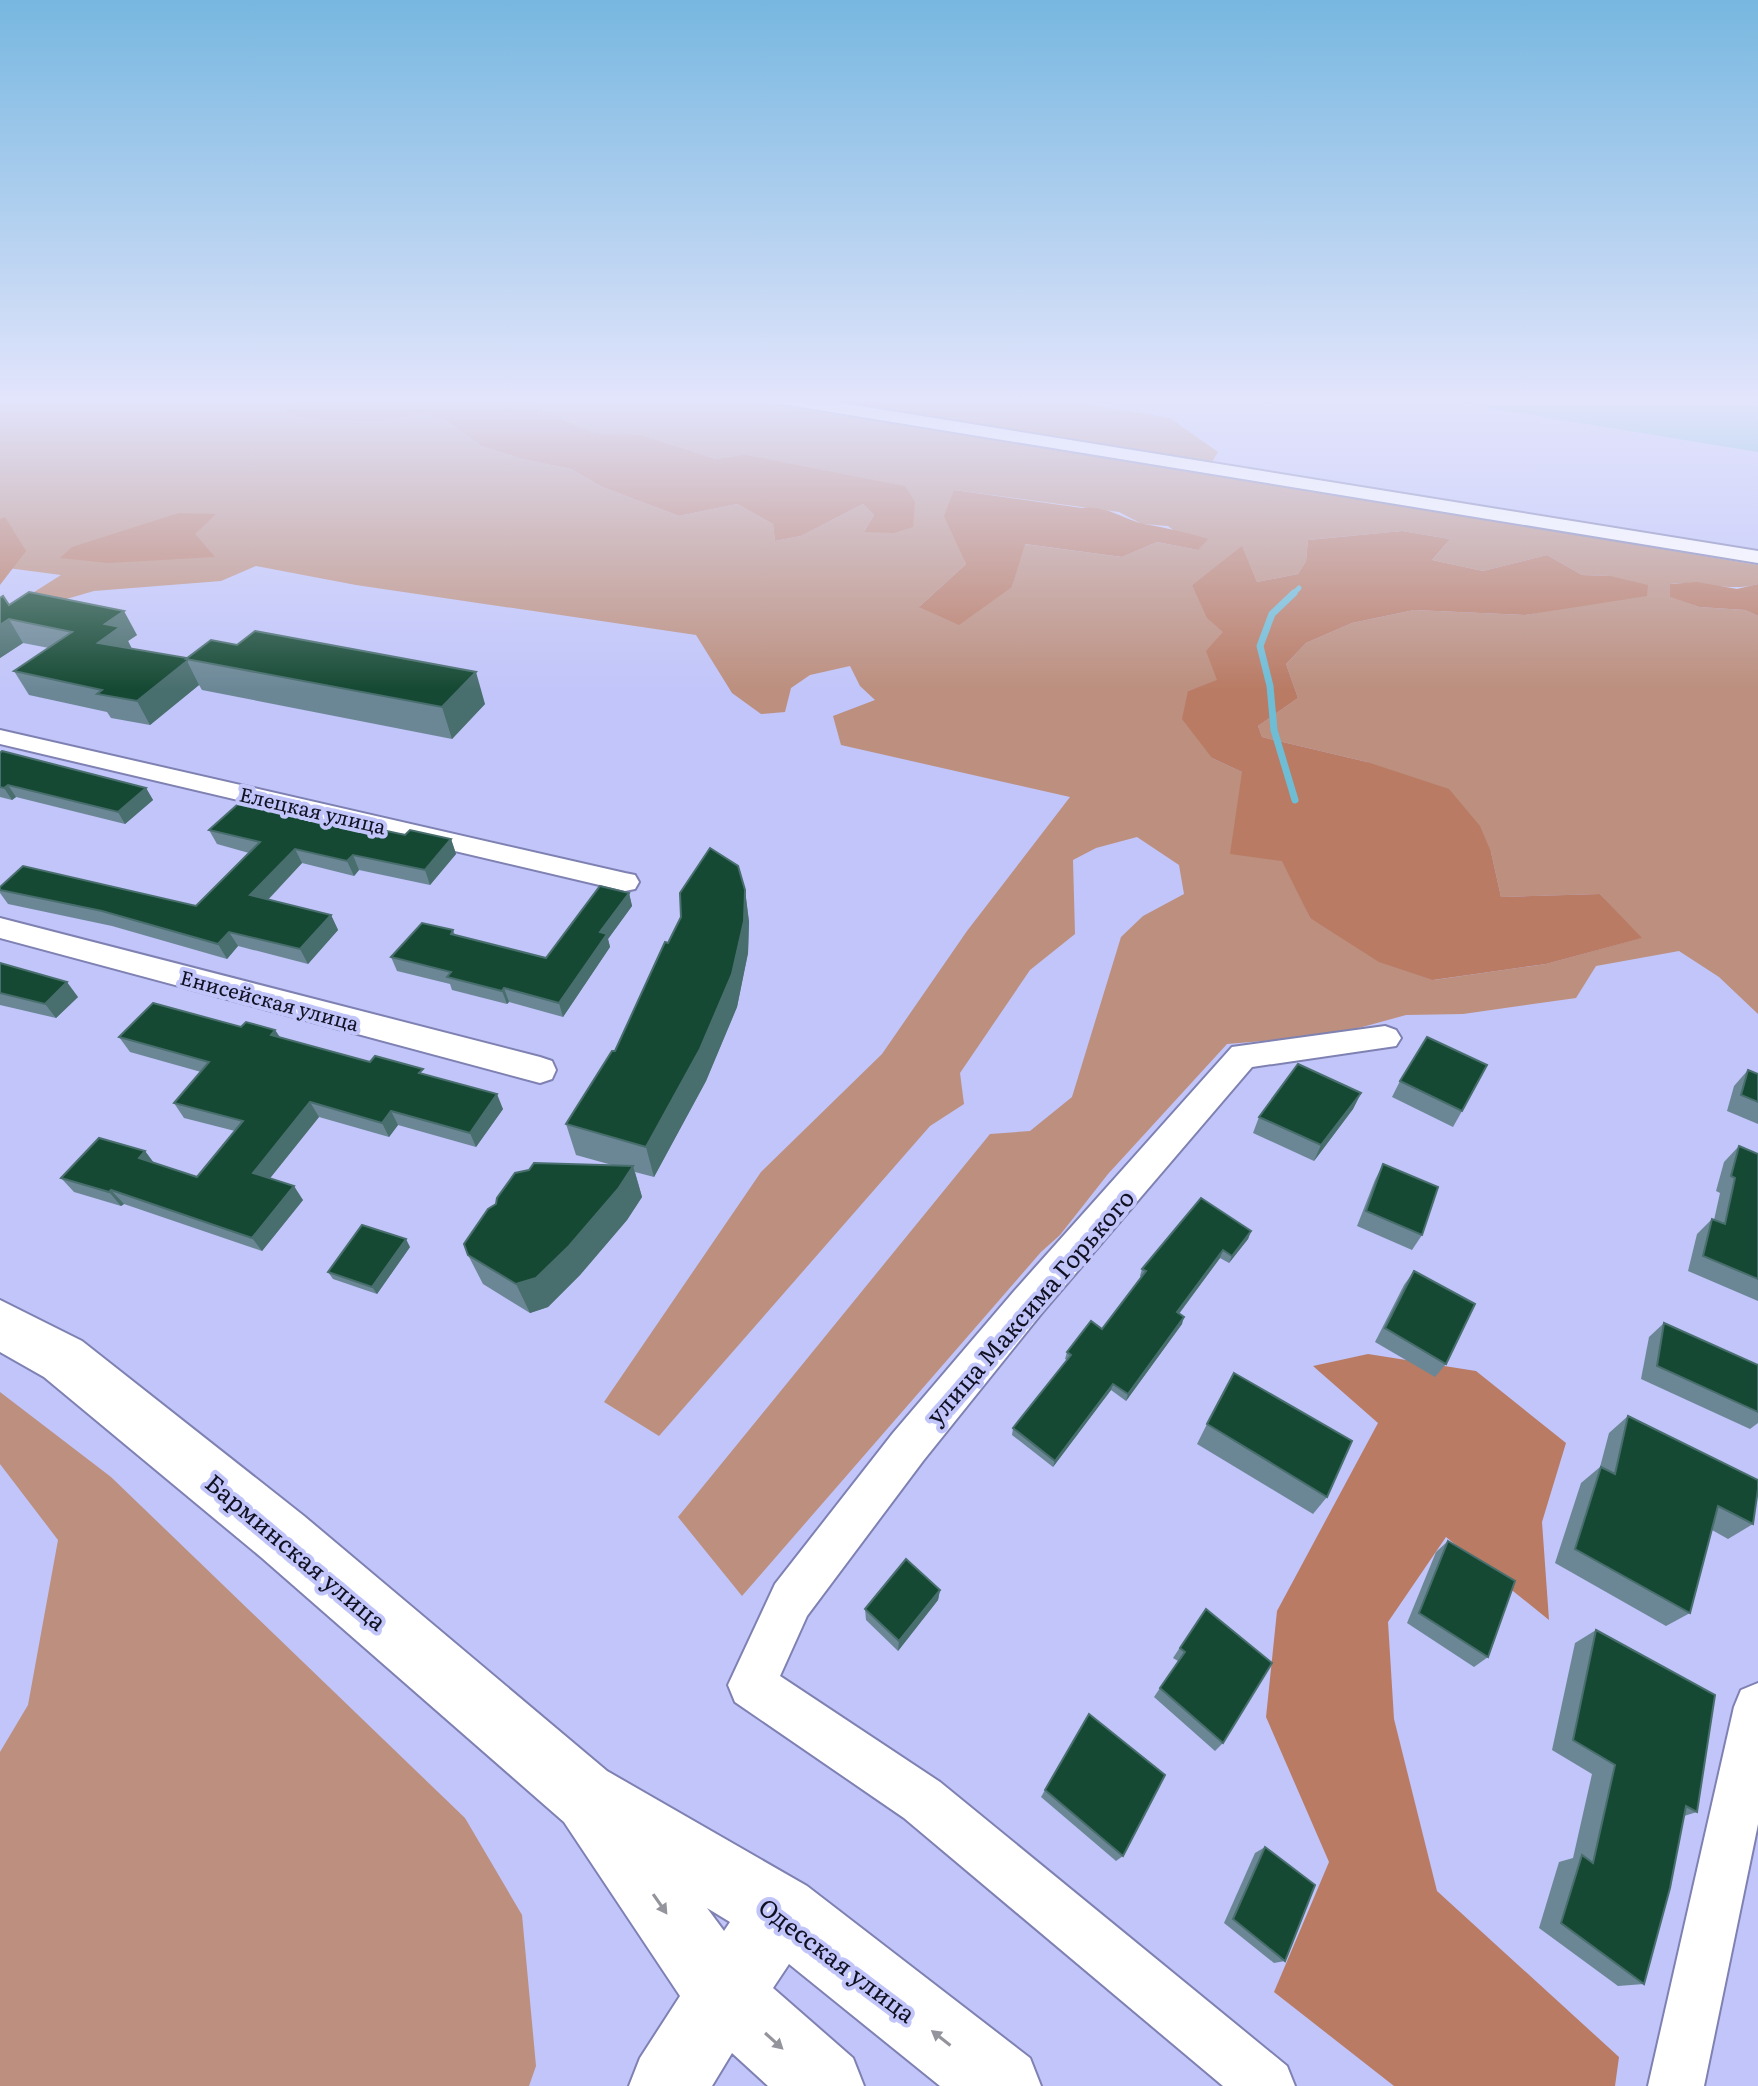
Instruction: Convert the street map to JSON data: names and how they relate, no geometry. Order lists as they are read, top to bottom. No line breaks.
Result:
{"streets":{"main road":["Барминская улица","Одесская улица"],"street":["Елецкая улица","Енисейская улица","улица Максима Горького"]},"crossings":[["Барминская улица","Одесская улица"]]}
